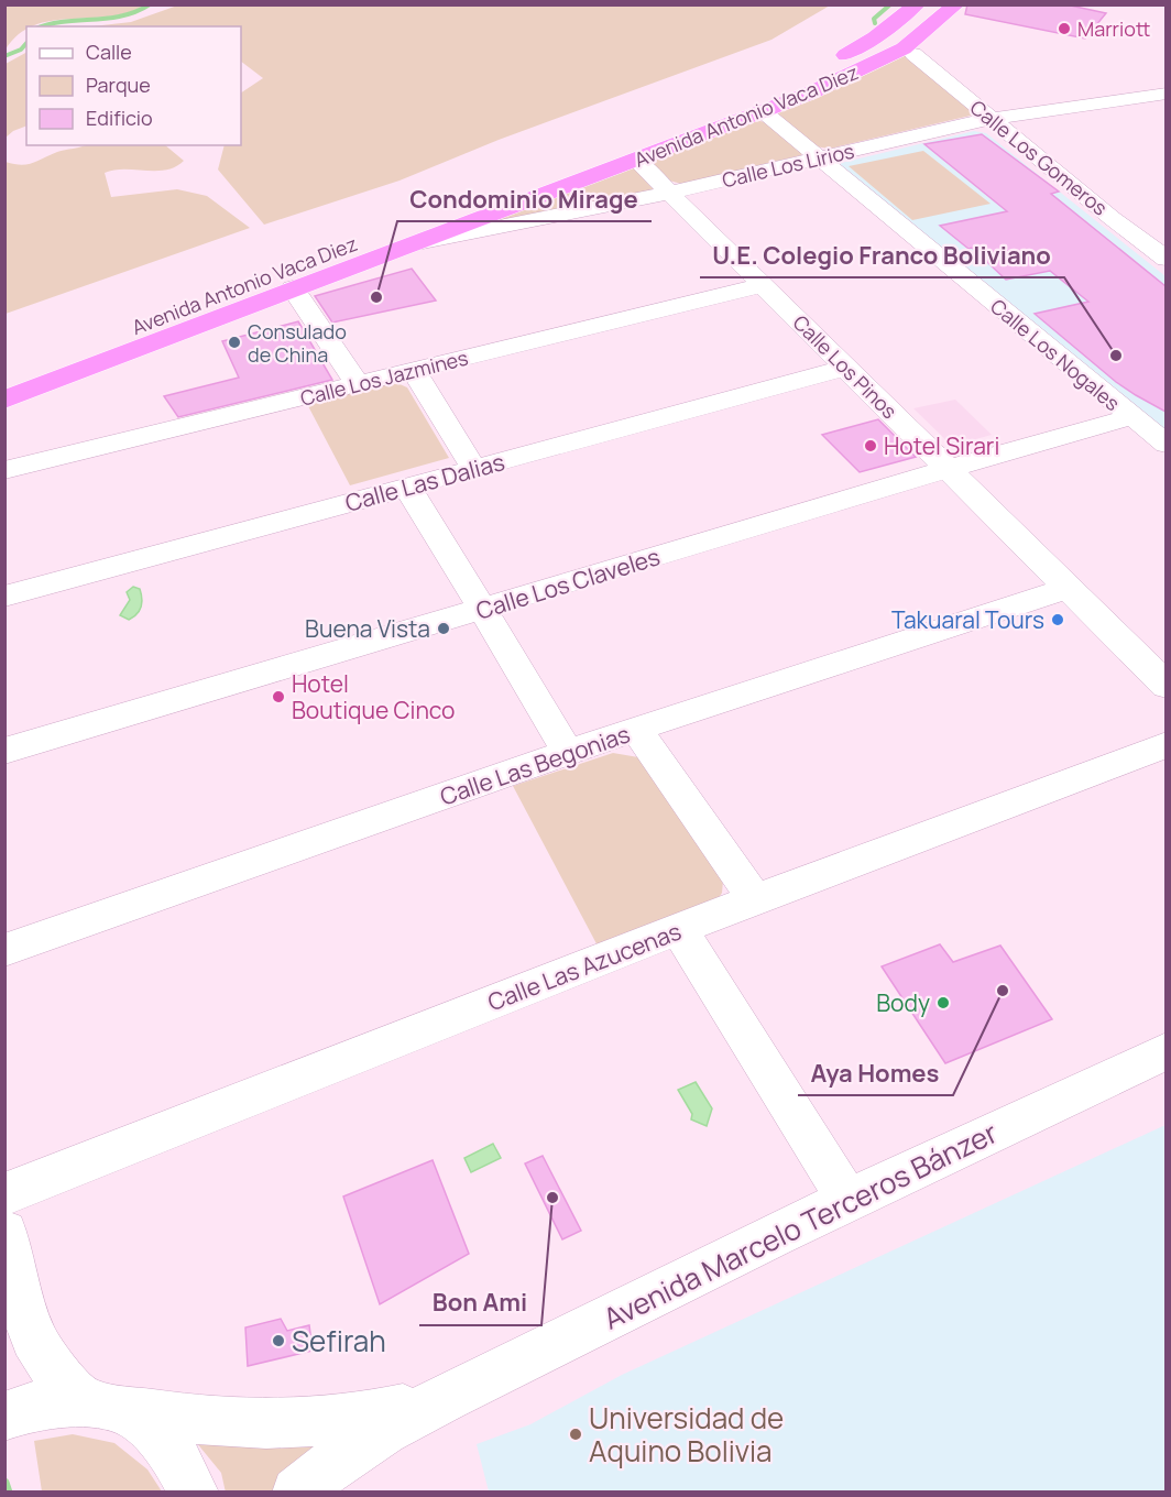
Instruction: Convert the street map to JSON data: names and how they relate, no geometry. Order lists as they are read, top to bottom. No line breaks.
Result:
{"streets":{"highway":["Avenida Antonio Vaca Diez"],"street":["Calle Los Gomeros","Calle Los Lirios","Calle Los Nogales","Calle Los Pinos","Calle Los Jazmines","Calle Las Dalias","Calle Los Claveles","Calle Las Begonias","Calle Las Azucenas","Avenida Marcelo Terceros Bánzer"]},"crossings":[["Avenida Antonio Vaca Diez","Calle Los Lirios"],["Avenida Antonio Vaca Diez","Calle Los Nogales"],["Avenida Antonio Vaca Diez","Calle Los Pinos"],["Calle Los Gomeros","Calle Los Lirios"],["Calle Los Lirios","Calle Los Nogales"],["Calle Los Lirios","Calle Los Pinos"],["Calle Los Nogales","Calle Los Claveles"],["Calle Los Pinos","Calle Los Jazmines"],["Calle Los Pinos","Calle Las Dalias"],["Calle Los Pinos","Calle Los Claveles"],["Calle Los Pinos","Calle Las Begonias"]],"places":["Marriott","Condominio Mirage","Consulado de China","U.E. Colegio Franco Boliviano","Hotel Sirari","Takuaral Tours","Buena Vista","Hotel Boutique Cinco","Aya Homes","Body","Bon Ami","Sefirah","Universidad de Aquino Bolivia"],"legend":["Calle","Parque","Edificio"]}
